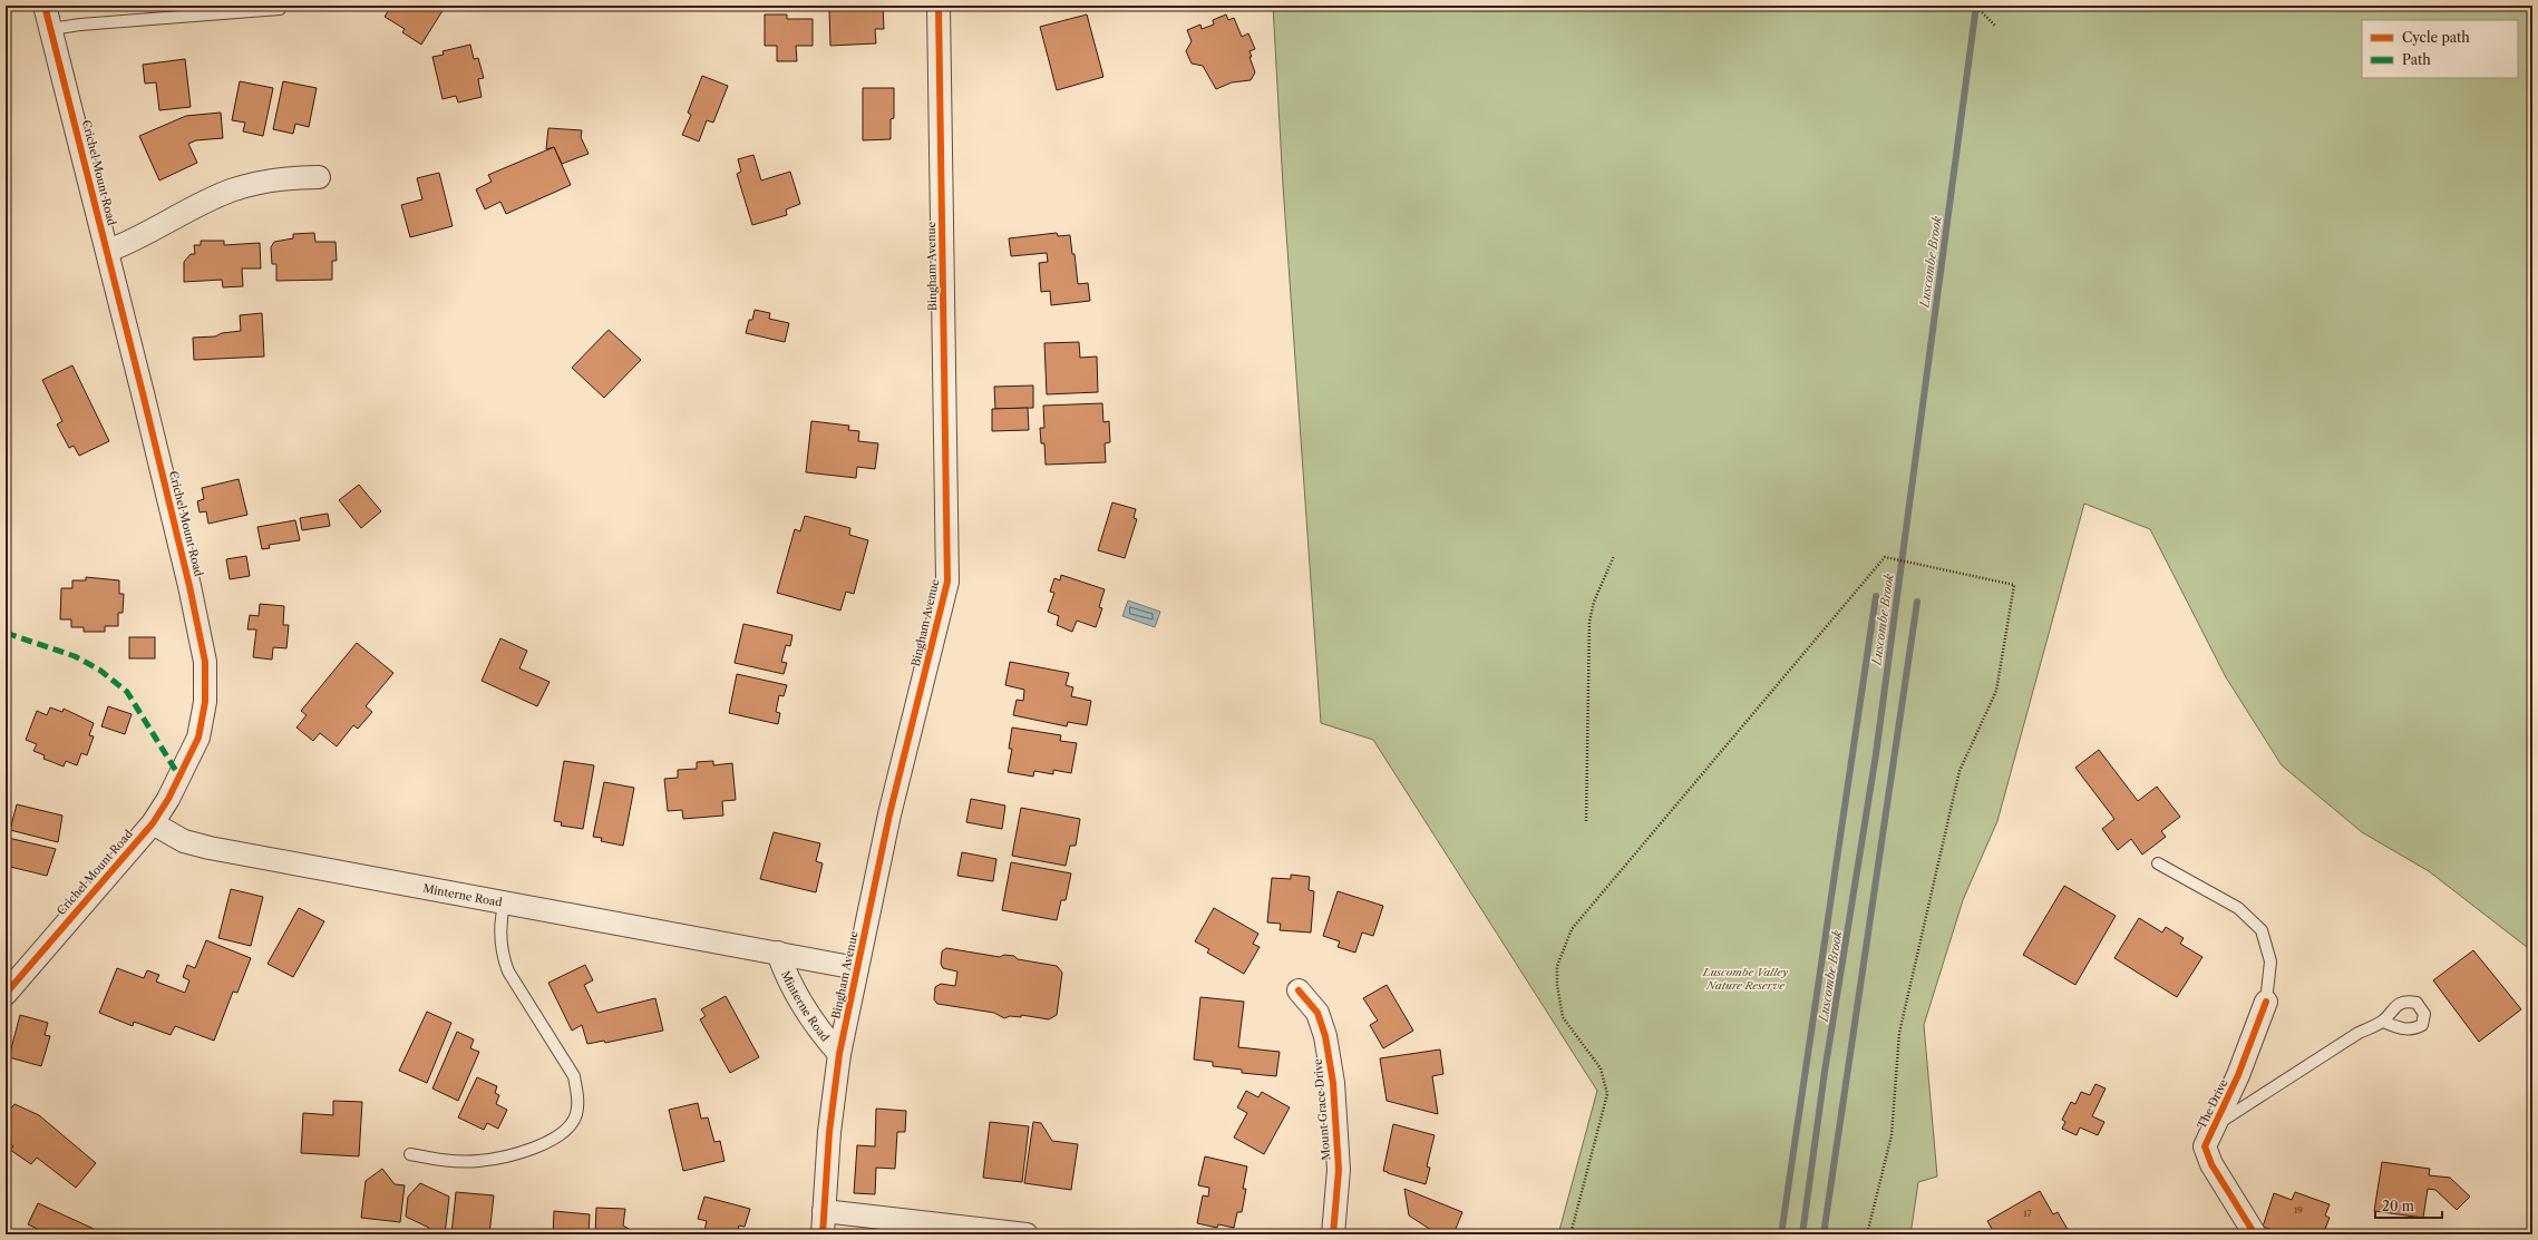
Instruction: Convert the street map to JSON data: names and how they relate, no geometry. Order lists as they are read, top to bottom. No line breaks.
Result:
{"streets":{"street":["Crichel Mount Road","Bingham Avenue","Minterne Road","The Drive","Mount Grace Drive"]},"crossings":[["Crichel Mount Road","Minterne Road"],["Bingham Avenue","Minterne Road"]],"water":["Luscombe Brook"],"parks":["Luscombe Valley Nature Reserve"],"house_numbers":["19","17"],"legend":["Cycle path","Path"],"scale_bar":"20 m"}
